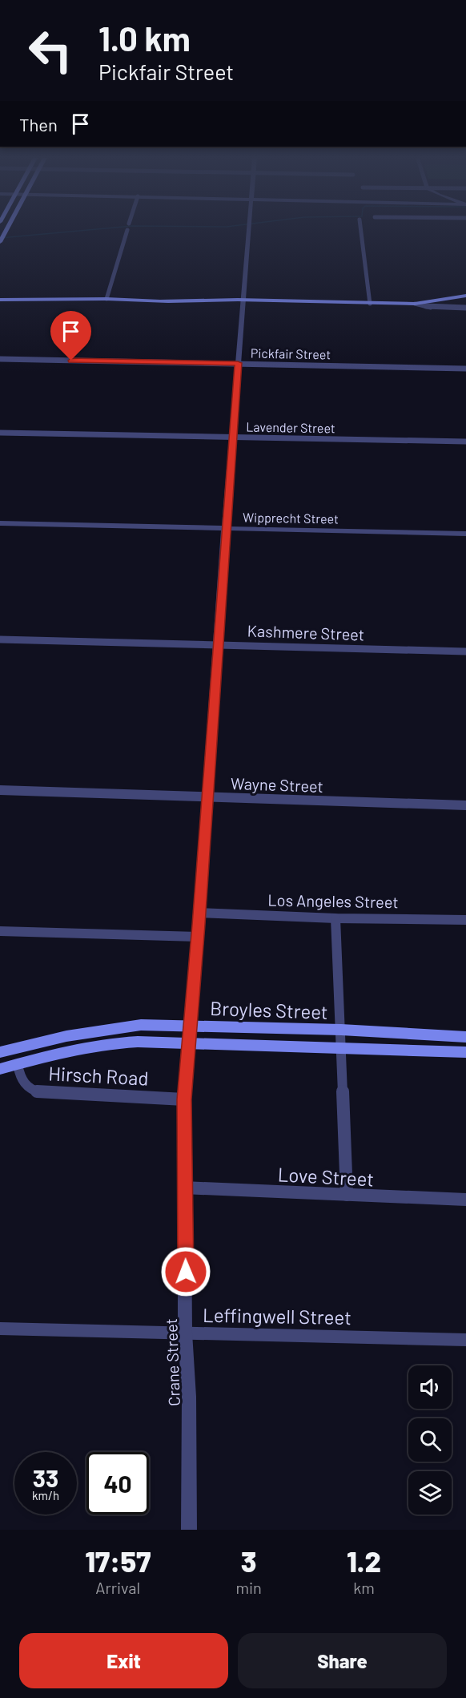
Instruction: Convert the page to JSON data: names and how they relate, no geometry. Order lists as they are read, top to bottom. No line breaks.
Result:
{"streets":{"main road":["Broyles Street"],"street":["Pickfair Street","Lavender Street","Wipprecht Street","Kashmere Street","Wayne Street","Los Angeles Street","Hirsch Road","Love Street","Leffingwell Street","Crane Street"]},"crossings":[["Pickfair Street","Crane Street"],["Lavender Street","Crane Street"],["Wipprecht Street","Crane Street"],["Kashmere Street","Crane Street"],["Wayne Street","Crane Street"],["Los Angeles Street","Crane Street"],["Broyles Street","Hirsch Road"],["Broyles Street","Crane Street"],["Hirsch Road","Crane Street"],["Love Street","Crane Street"],["Leffingwell Street","Crane Street"]],"page":{"turn":["1.0 km","Pickfair Street"],"then":"Then","speed":"33 km/h","limit":"40","eta":["17:57","Arrival","3","min","1.2","km"],"buttons":["Exit","Share"]}}
